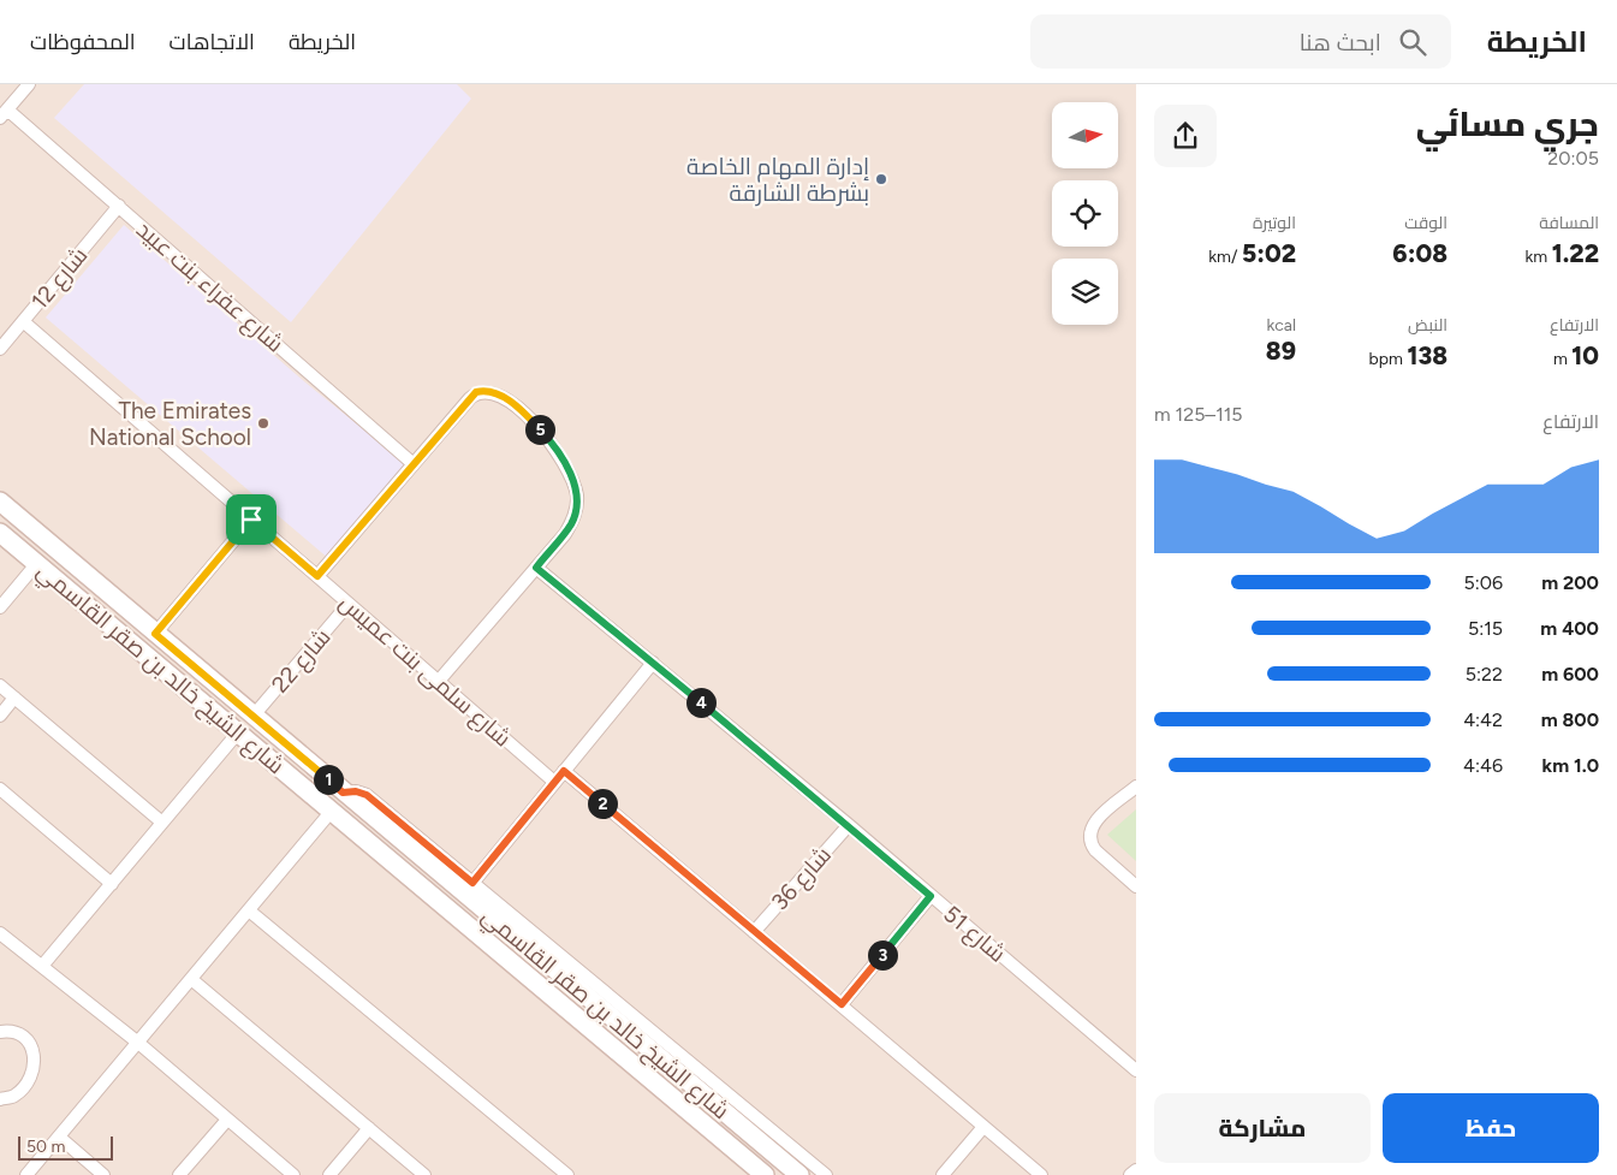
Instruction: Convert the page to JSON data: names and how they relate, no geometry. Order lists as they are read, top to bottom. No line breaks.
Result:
{"streets":{"main road":["شارع الشيخ خالد بن صقر القاسمي"],"street":["شارع 12","شارع عفراء بنت عبيد","شارع 22","شارع سلمى بنت عميس","شارع 36","شارع 51"]},"crossings":[["شارع 12","شارع عفراء بنت عبيد"],["شارع 12","شارع سلمى بنت عميس"],["شارع 22","شارع الشيخ خالد بن صقر القاسمي"],["شارع 22","شارع سلمى بنت عميس"],["شارع 36","شارع 51"]],"places":["إدارة المهام الخاصة بشرطة الشارقة","The Emirates National School"],"scale_bar":"50 m","north":"right","page":{"header":"الخريطة","search":"ابحث هنا","nav":["الخريطة","الاتجاهات","المحفوظات"],"heading":["جري مسائي","20:05"],"stats":[["المسافة","1.22 km"],["الوقت","6:08"],["الوتيرة","5:02 /km"],["الارتفاع","10 m"],["النبض","138 bpm"],["kcal","89"]],"chart":["الارتفاع","115–125 m"],"pins":["5","4","1","2","3"],"list":[{"name":"200 m","note":"5:06"},{"name":"400 m","note":"5:15"},{"name":"600 m","note":"5:22"},{"name":"800 m","note":"4:42"},{"name":"1.0 km","note":"4:46"}],"buttons":["حفظ","مشاركة"],"scale":"50 m"}}
